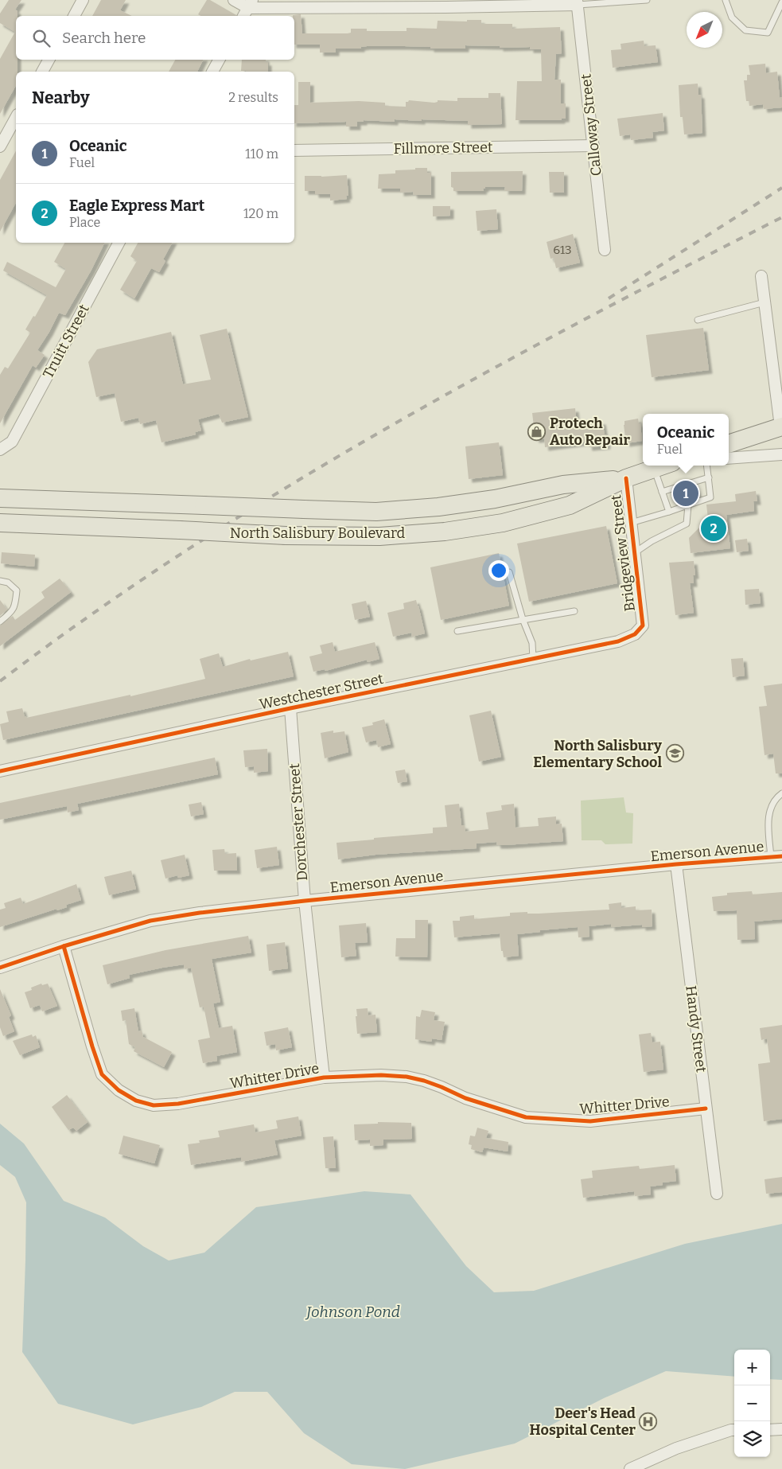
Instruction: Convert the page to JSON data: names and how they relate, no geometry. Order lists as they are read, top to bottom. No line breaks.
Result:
{"streets":{"main road":["North Salisbury Boulevard"],"street":["Calloway Street","Fillmore Street","Truitt Street","Bridgeview Street","Westchester Street","Dorchester Street","Emerson Avenue","Handy Street","Whitter Drive"]},"crossings":[["Calloway Street","Fillmore Street"],["North Salisbury Boulevard","Bridgeview Street"],["Bridgeview Street","Westchester Street"],["Westchester Street","Dorchester Street"],["Dorchester Street","Emerson Avenue"],["Dorchester Street","Whitter Drive"],["Emerson Avenue","Handy Street"],["Emerson Avenue","Whitter Drive"],["Handy Street","Whitter Drive"]],"water":["Johnson Pond"],"places":{"shop":["Protech Auto Repair"],"school or university":["North Salisbury Elementary School"],"hospital":["Deer's Head Hospital Center"]},"house_numbers":["613"],"north":"bottom left","page":{"search":"Search here","heading":["Nearby","2 results"],"list":[{"mark":"1","name":"Oceanic","note":"Fuel","value":"110 m"},{"mark":"2","name":"Eagle Express Mart","note":"Place","value":"120 m"}],"popup":["Oceanic","Fuel"],"pins":["1","2"],"map_buttons":["+","−"]}}
